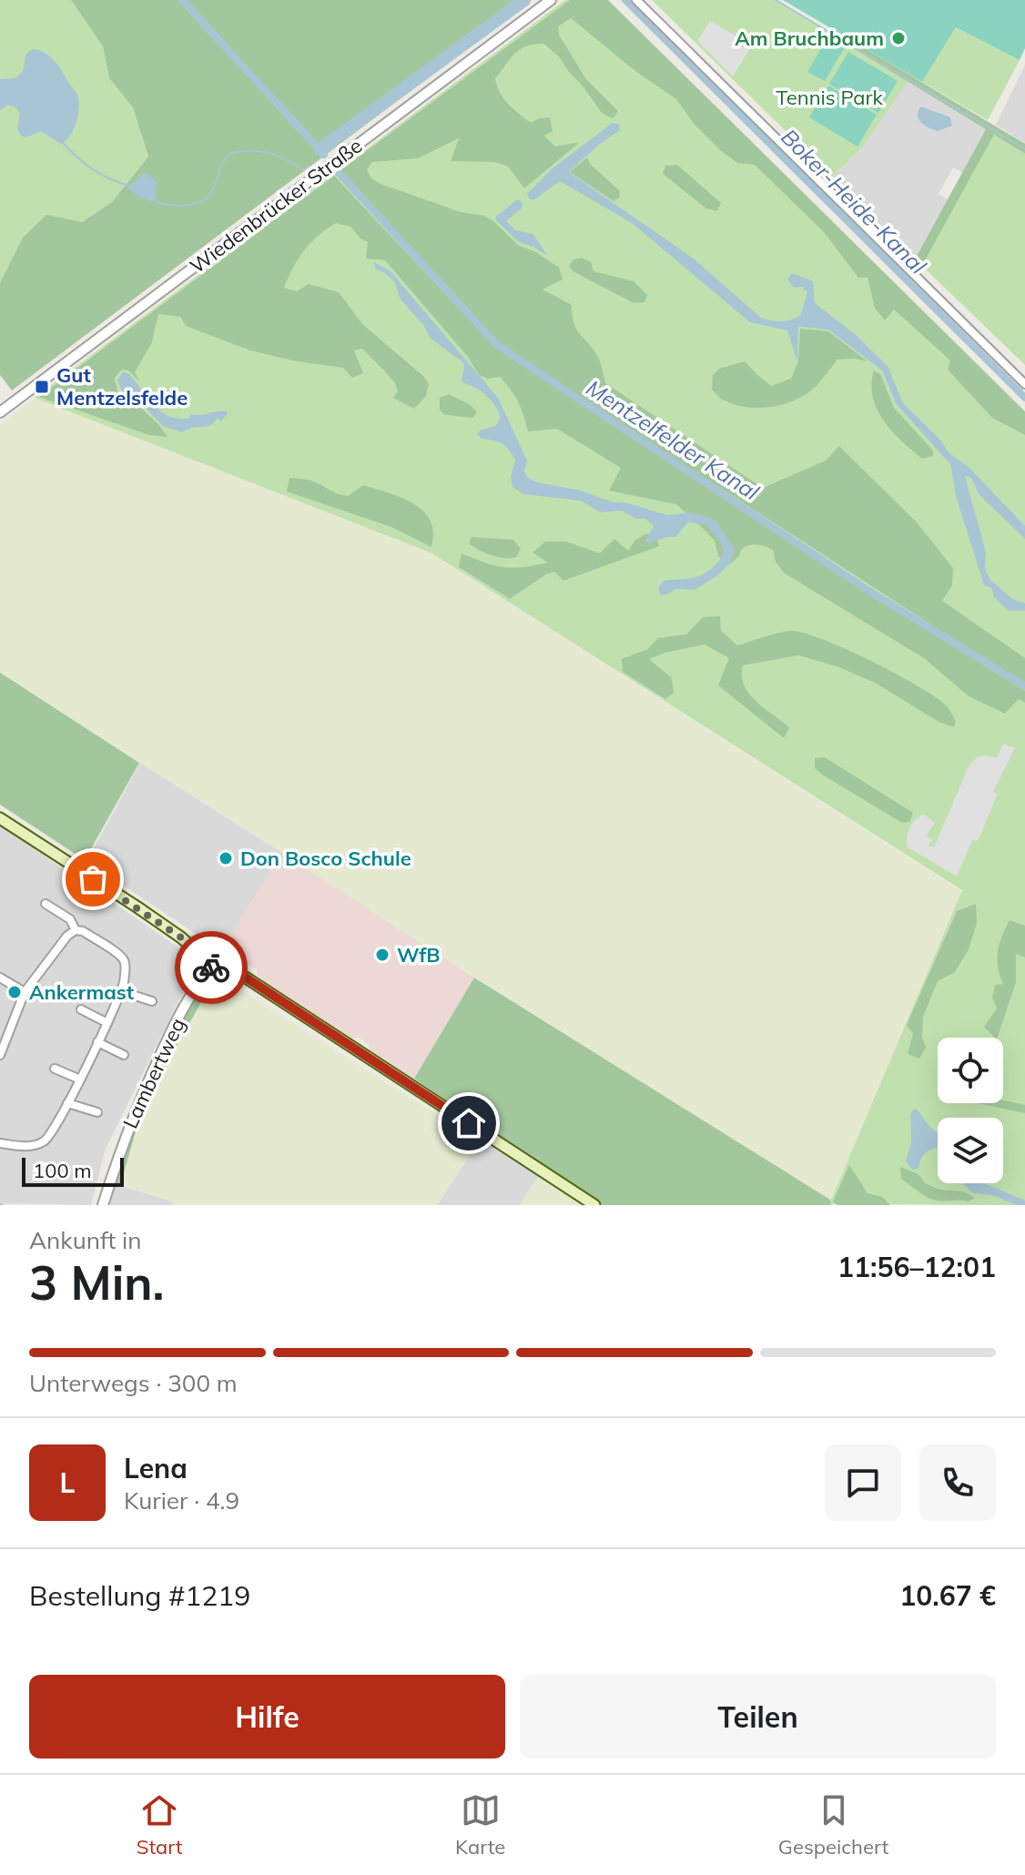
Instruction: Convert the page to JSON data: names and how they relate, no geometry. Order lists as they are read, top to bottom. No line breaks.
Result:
{"streets":{"street":["Wiedenbrücker Straße","Lambertweg"]},"water":["Boker-Heide-Kanal","Mentzelfelder Kanal"],"parks":["Tennis Park"],"places":{"other":["Am Bruchbaum","Don Bosco Schule","WfB","Ankermast"],"transit":["Gut Mentzelsfelde"]},"scale_bar":"100 m","page":{"scale":"100 m","heading":["3 Min.","Ankunft in","11:56–12:01"],"panel":["Lena","Kurier · 4.9","Bestellung #1219","10.67 €"],"bar":"Unterwegs · 300 m","round":"L","buttons":["Hilfe","Teilen"],"tabs":["Start","Karte","Gespeichert"]}}
